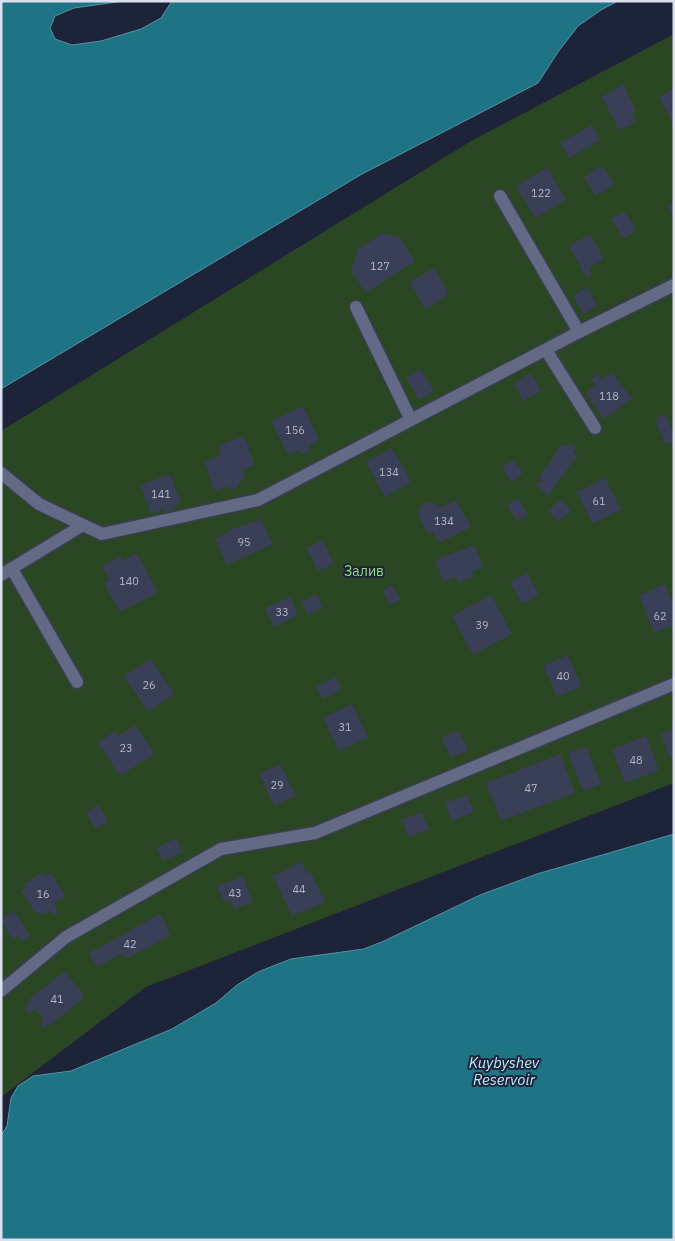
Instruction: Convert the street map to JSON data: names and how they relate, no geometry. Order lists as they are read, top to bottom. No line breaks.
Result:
{"water":["Kuybyshev Reservoir"],"parks":["Залив"],"house_numbers":["122","127","118","156","134","141","61","134","95","140","33","62","39","40","26","31","23","48","29","47","44","43","16","42","41"]}
